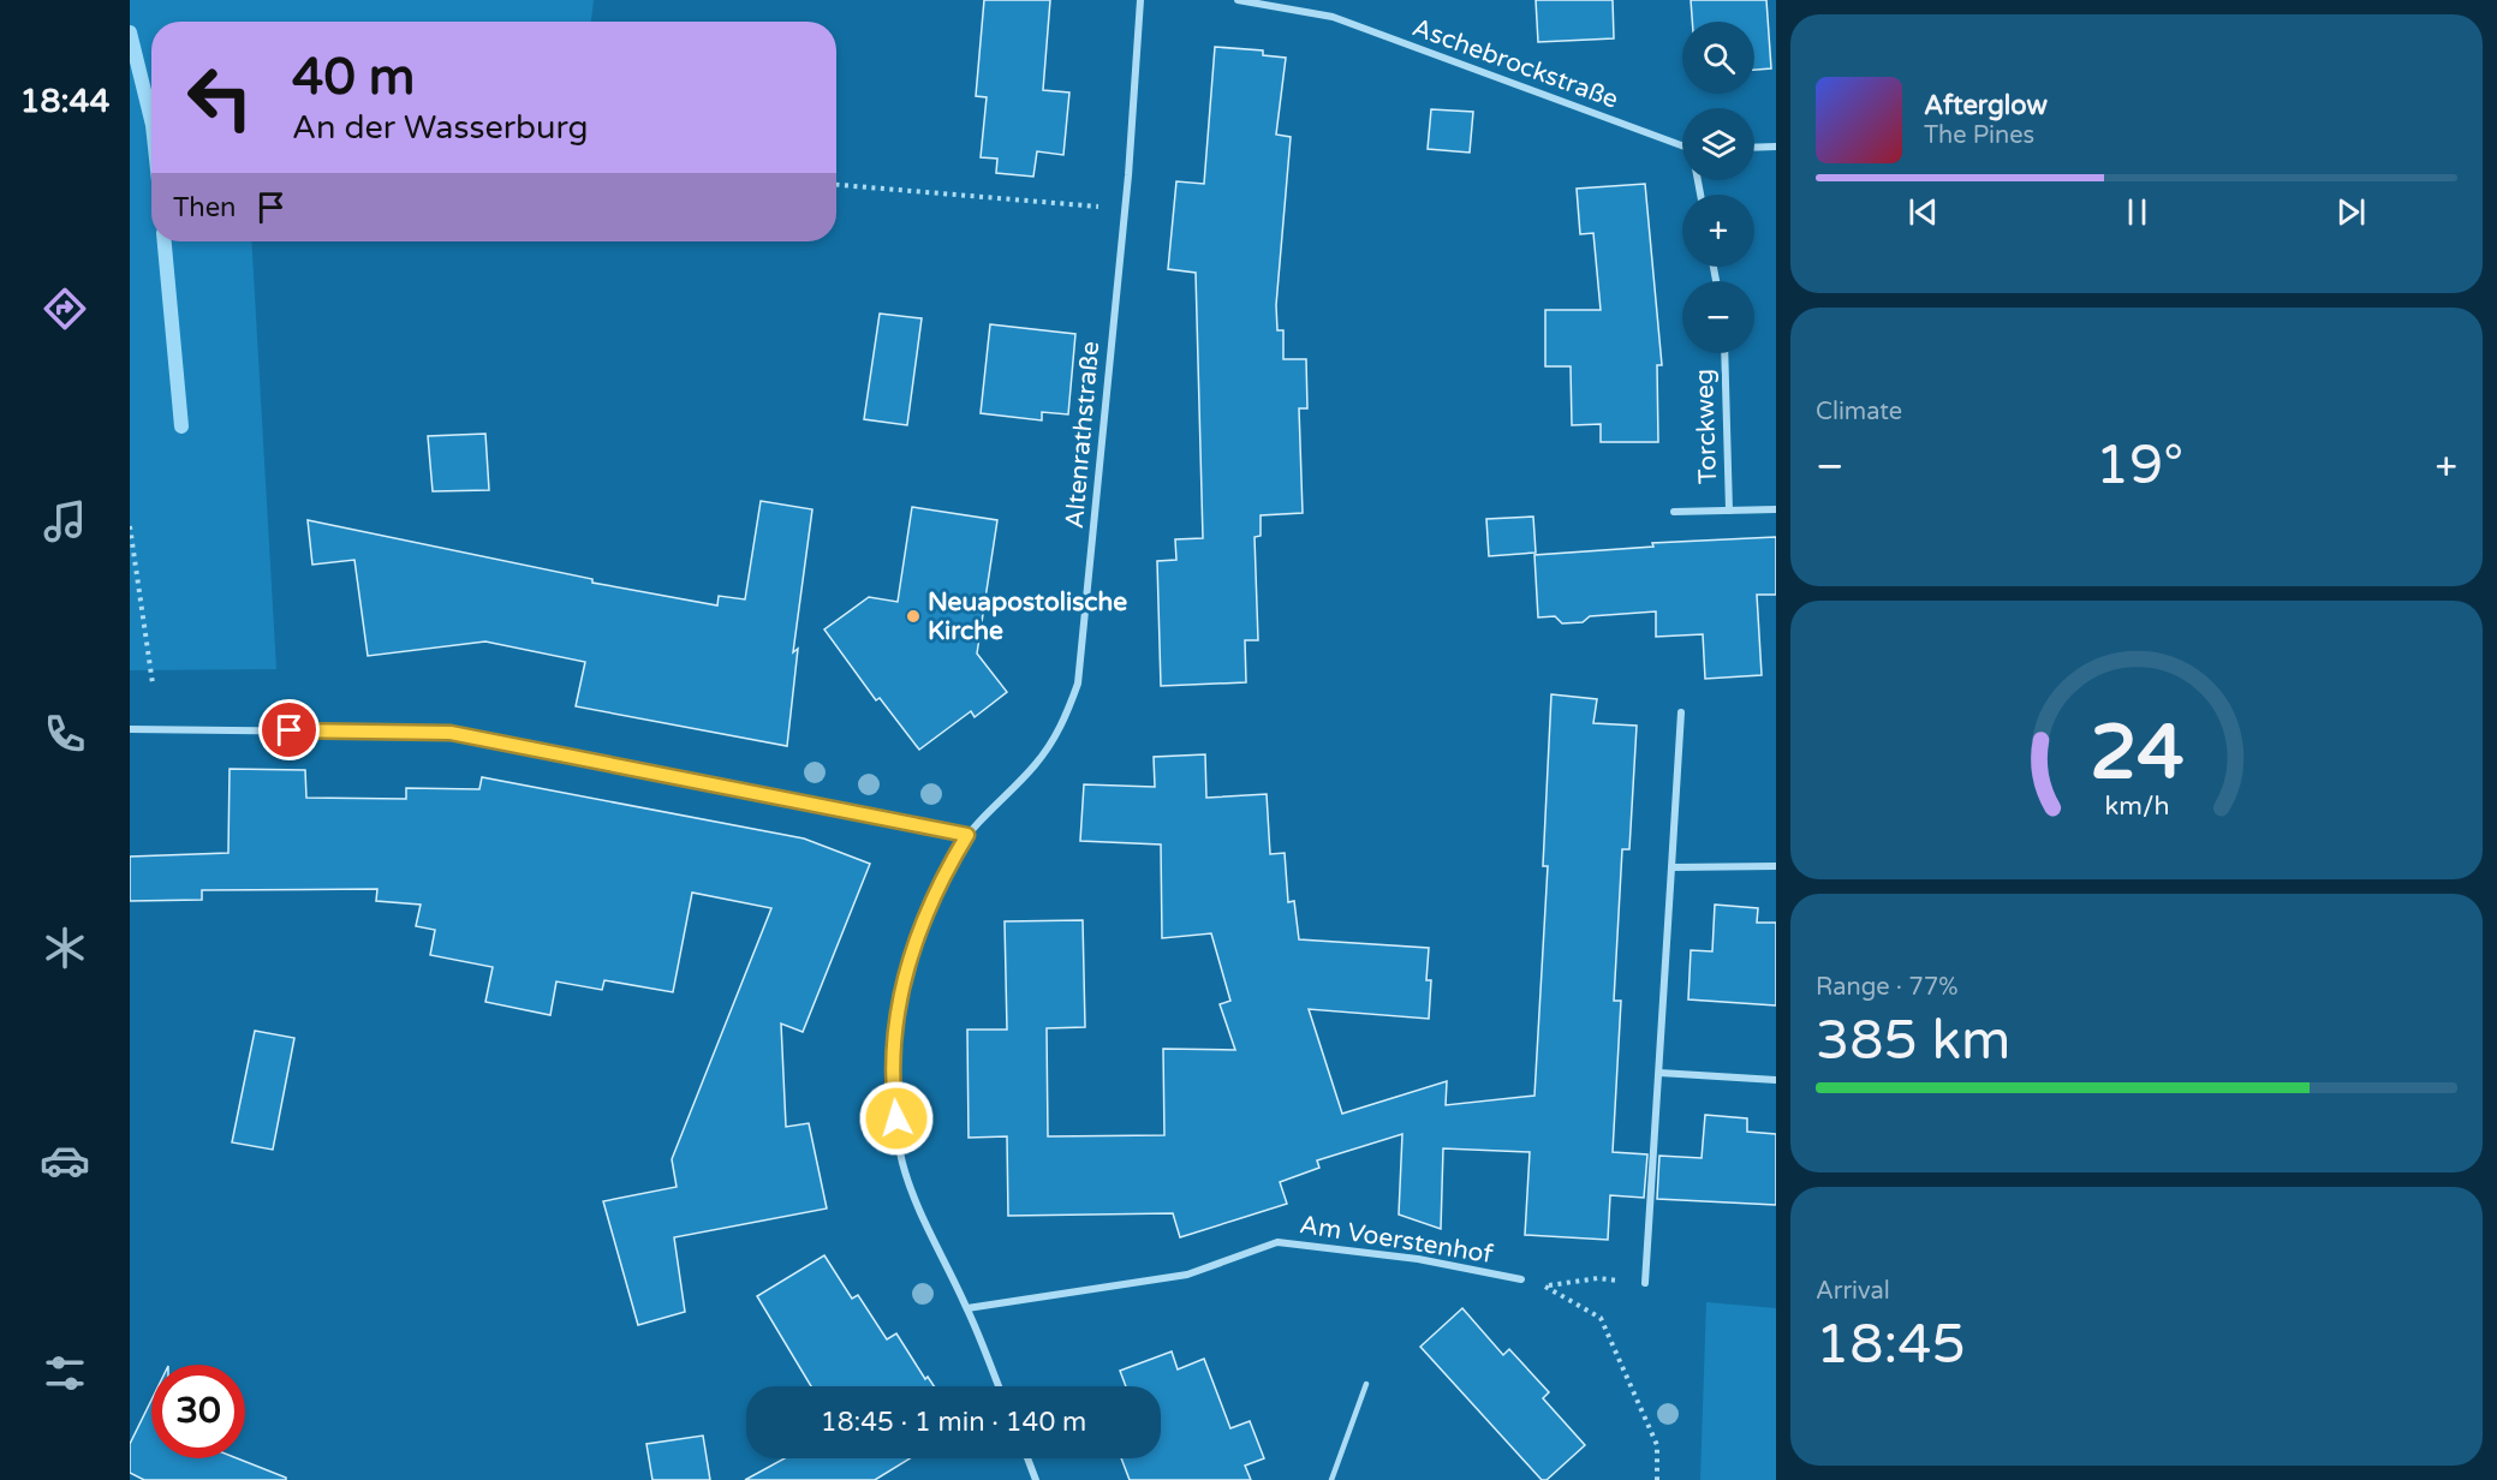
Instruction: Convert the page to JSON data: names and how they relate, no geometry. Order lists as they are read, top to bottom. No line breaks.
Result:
{"streets":{"street":["Aschebrockstraße","Torckweg","Altenrathstraße","Am Voerstenhof"]},"crossings":[["Altenrathstraße","Am Voerstenhof"]],"places":["Neuapostolische Kirche"],"page":{"tabs":"18:44","map_buttons":["+","−"],"turn":["40 m","An der Wasserburg"],"song":["Afterglow","The Pines"],"then":"Then","tile":["Climate",["Range · 77%","385 km"],["Arrival","18:45"]],"heat":["−","19°","+"],"limit":"30","trip":"18:45 · 1 min · 140 m","gauge":["24","km/h"]}}
